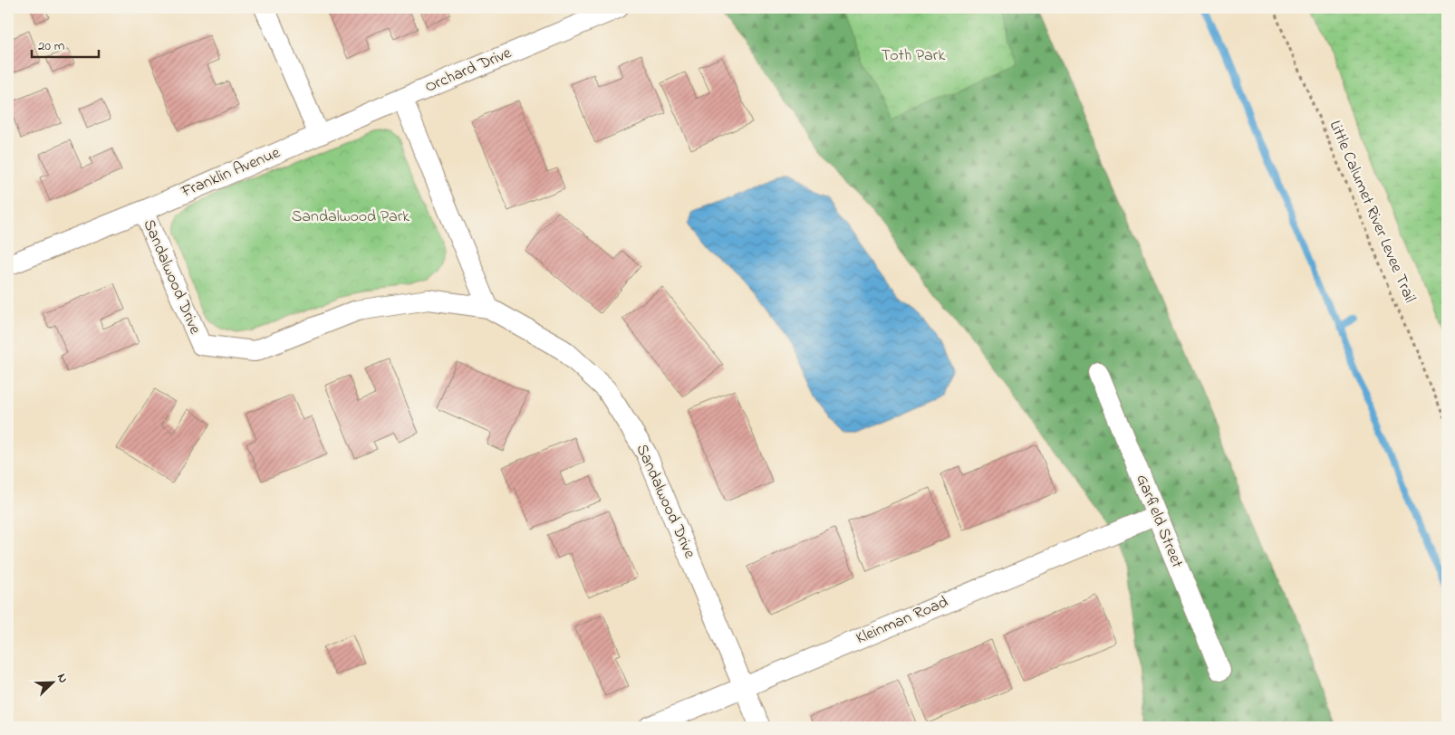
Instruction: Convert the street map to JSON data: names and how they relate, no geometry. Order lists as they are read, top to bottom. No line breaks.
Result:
{"streets":{"street":["Orchard Drive","Franklin Avenue","Sandalwood Drive","Garfield Street","Kleinman Road"],"path":["Little Calumet River Levee Trail"]},"crossings":[["Orchard Drive","Franklin Avenue"],["Franklin Avenue","Sandalwood Drive"],["Sandalwood Drive","Kleinman Road"],["Garfield Street","Kleinman Road"]],"parks":["Toth Park","Sandalwood Park"],"scale_bar":"20 m","north":"top right"}
